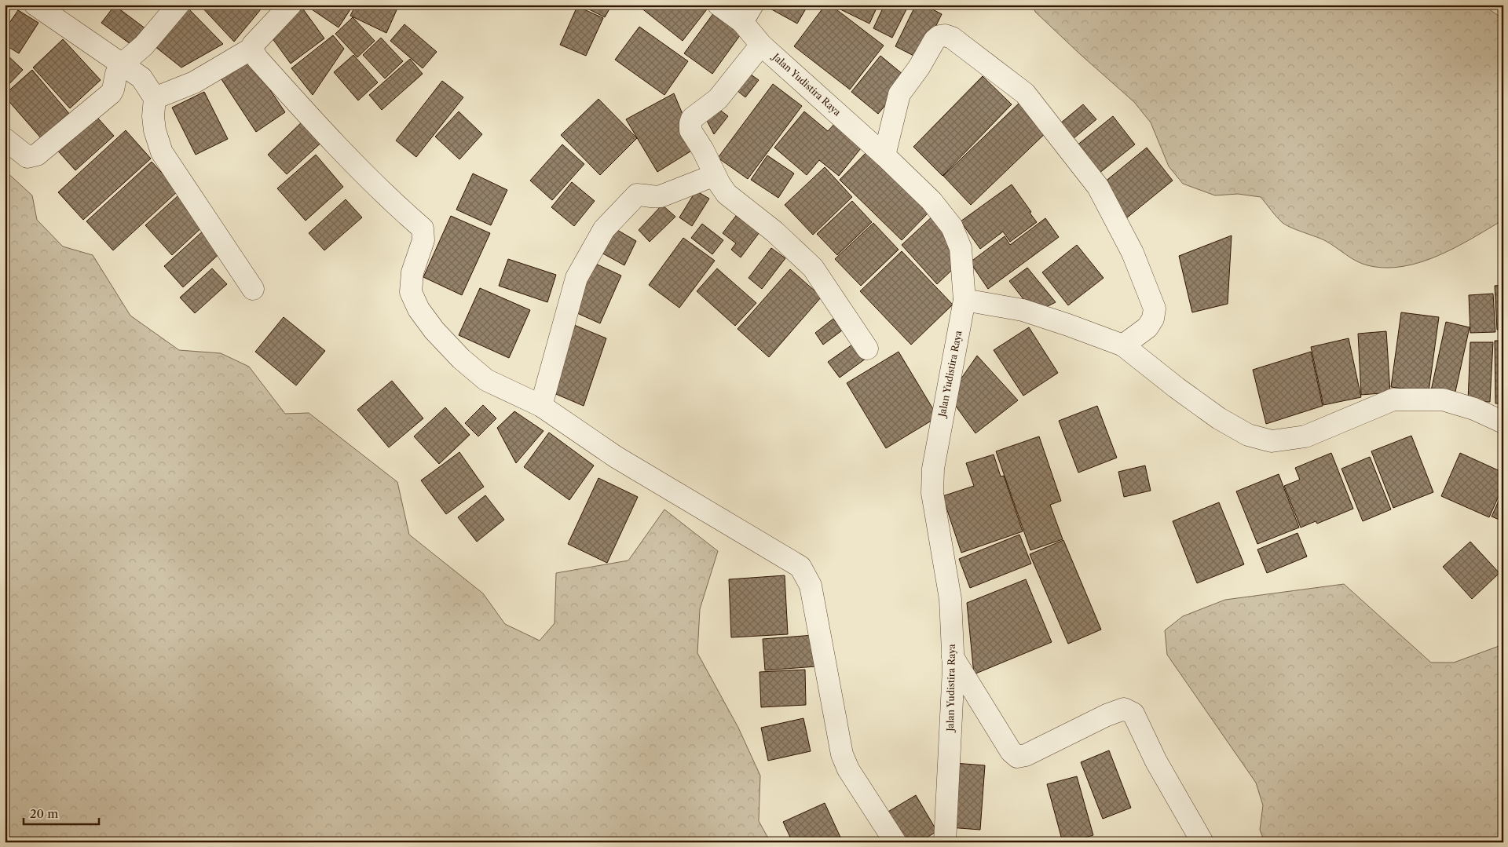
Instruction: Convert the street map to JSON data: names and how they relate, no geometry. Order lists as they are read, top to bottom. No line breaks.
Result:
{"streets":{"street":["Jalan Yudistira Raya"]},"scale_bar":"20 m"}
